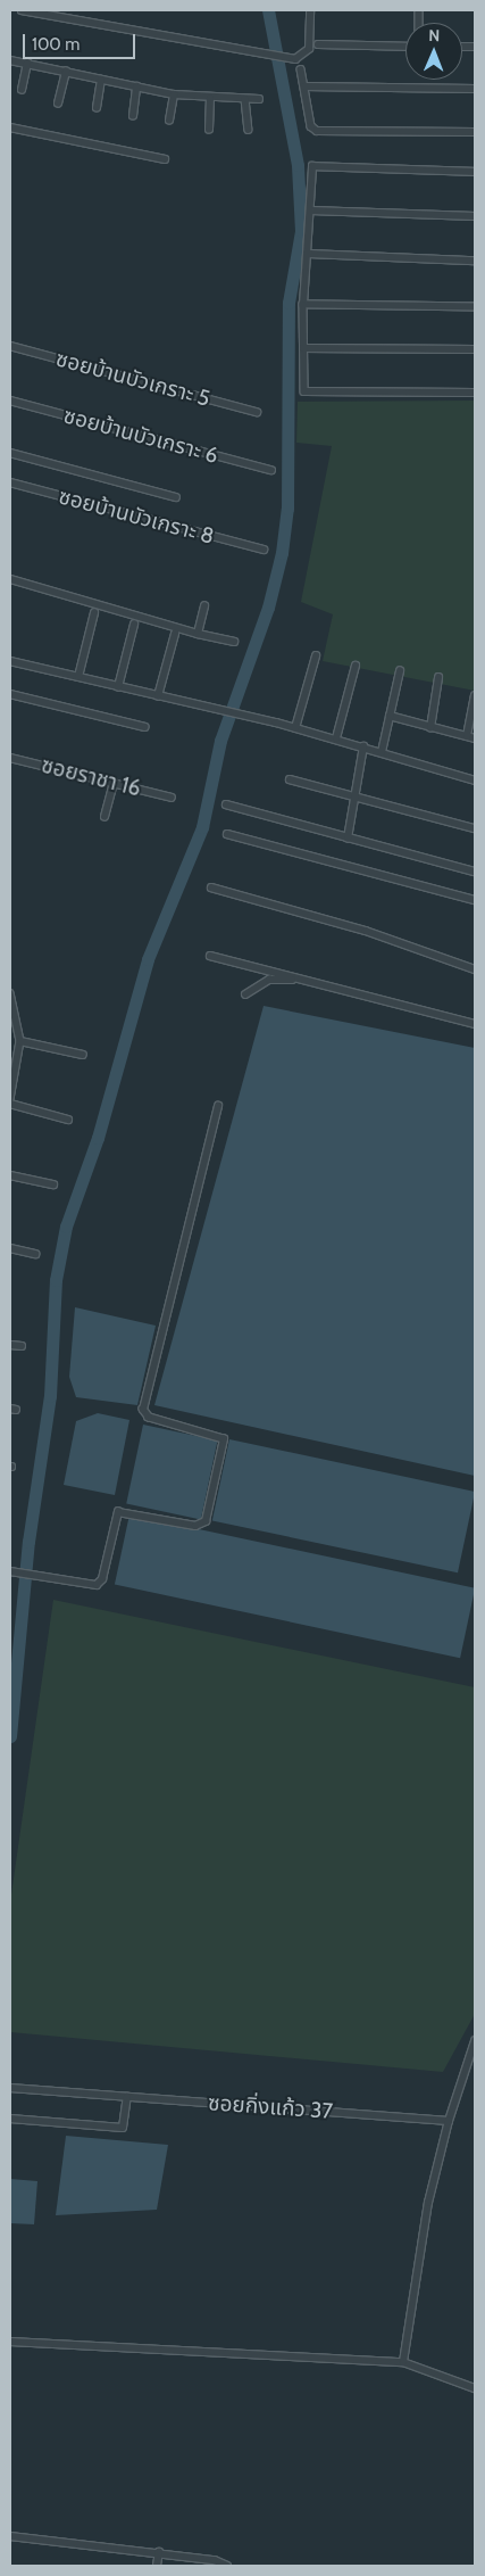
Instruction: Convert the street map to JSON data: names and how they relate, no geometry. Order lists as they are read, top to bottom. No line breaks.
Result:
{"streets":{"street":["ซอยบ้านบัวเกราะ 5","ซอยบ้านบัวเกราะ 6","ซอยบ้านบัวเกราะ 8","ซอยราชา 16","ซอยกิ่งแก้ว 37"]},"scale_bar":"100 m","north":"top"}
